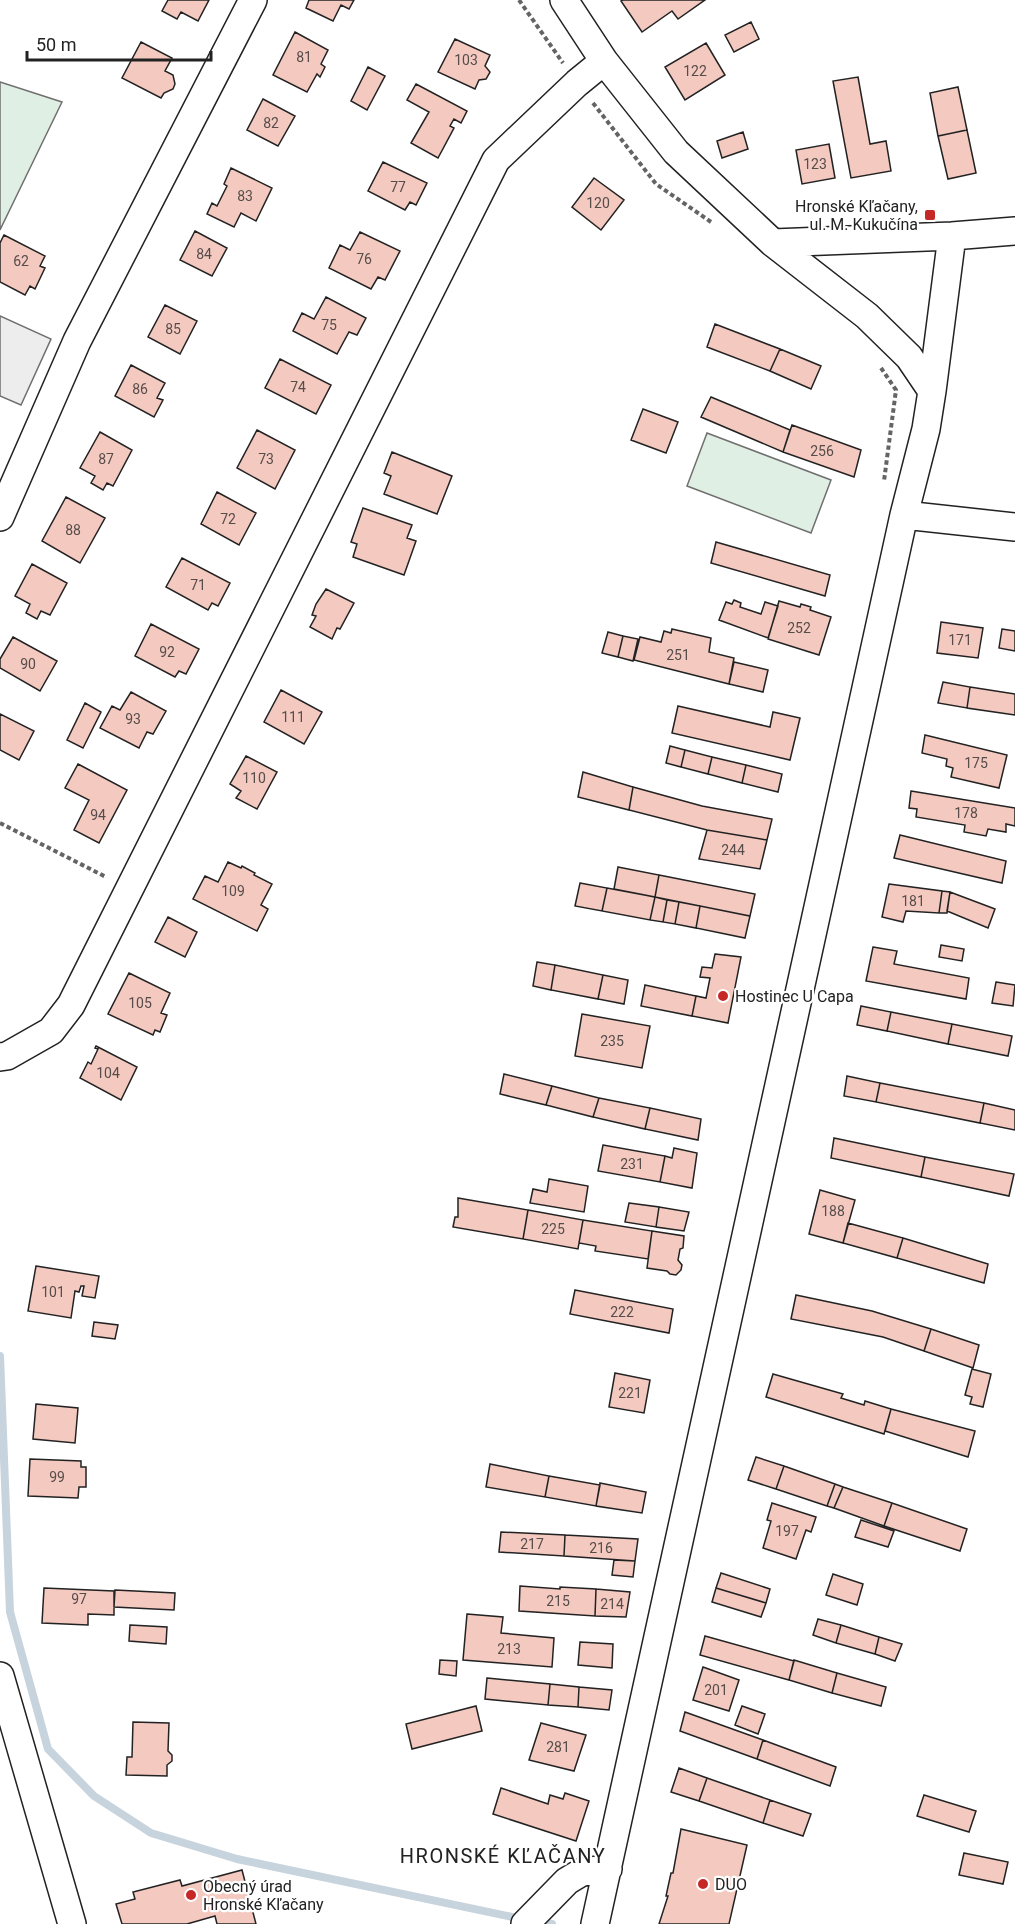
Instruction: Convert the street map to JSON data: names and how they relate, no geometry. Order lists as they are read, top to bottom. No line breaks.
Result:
{"districts":["HRONSKÉ KĽAČANY"],"places":{"transit":["Hronské Kľačany, ul. M. Kukučína"],"other":["Hostinec U Capa","DUO","Obecný úrad Hronské Kľačany"]},"house_numbers":["81","103","122","82","123","77","83","120","84","76","62","75","85","74","86","256","87","73","72","88","71","252","171","92","251","90","111","93","175","110","178","94","244","109","181","105","235","104","231","188","225","101","222","221","99","197","217","216","97","215","214","213","201","281"],"scale_bar":"50 m"}
